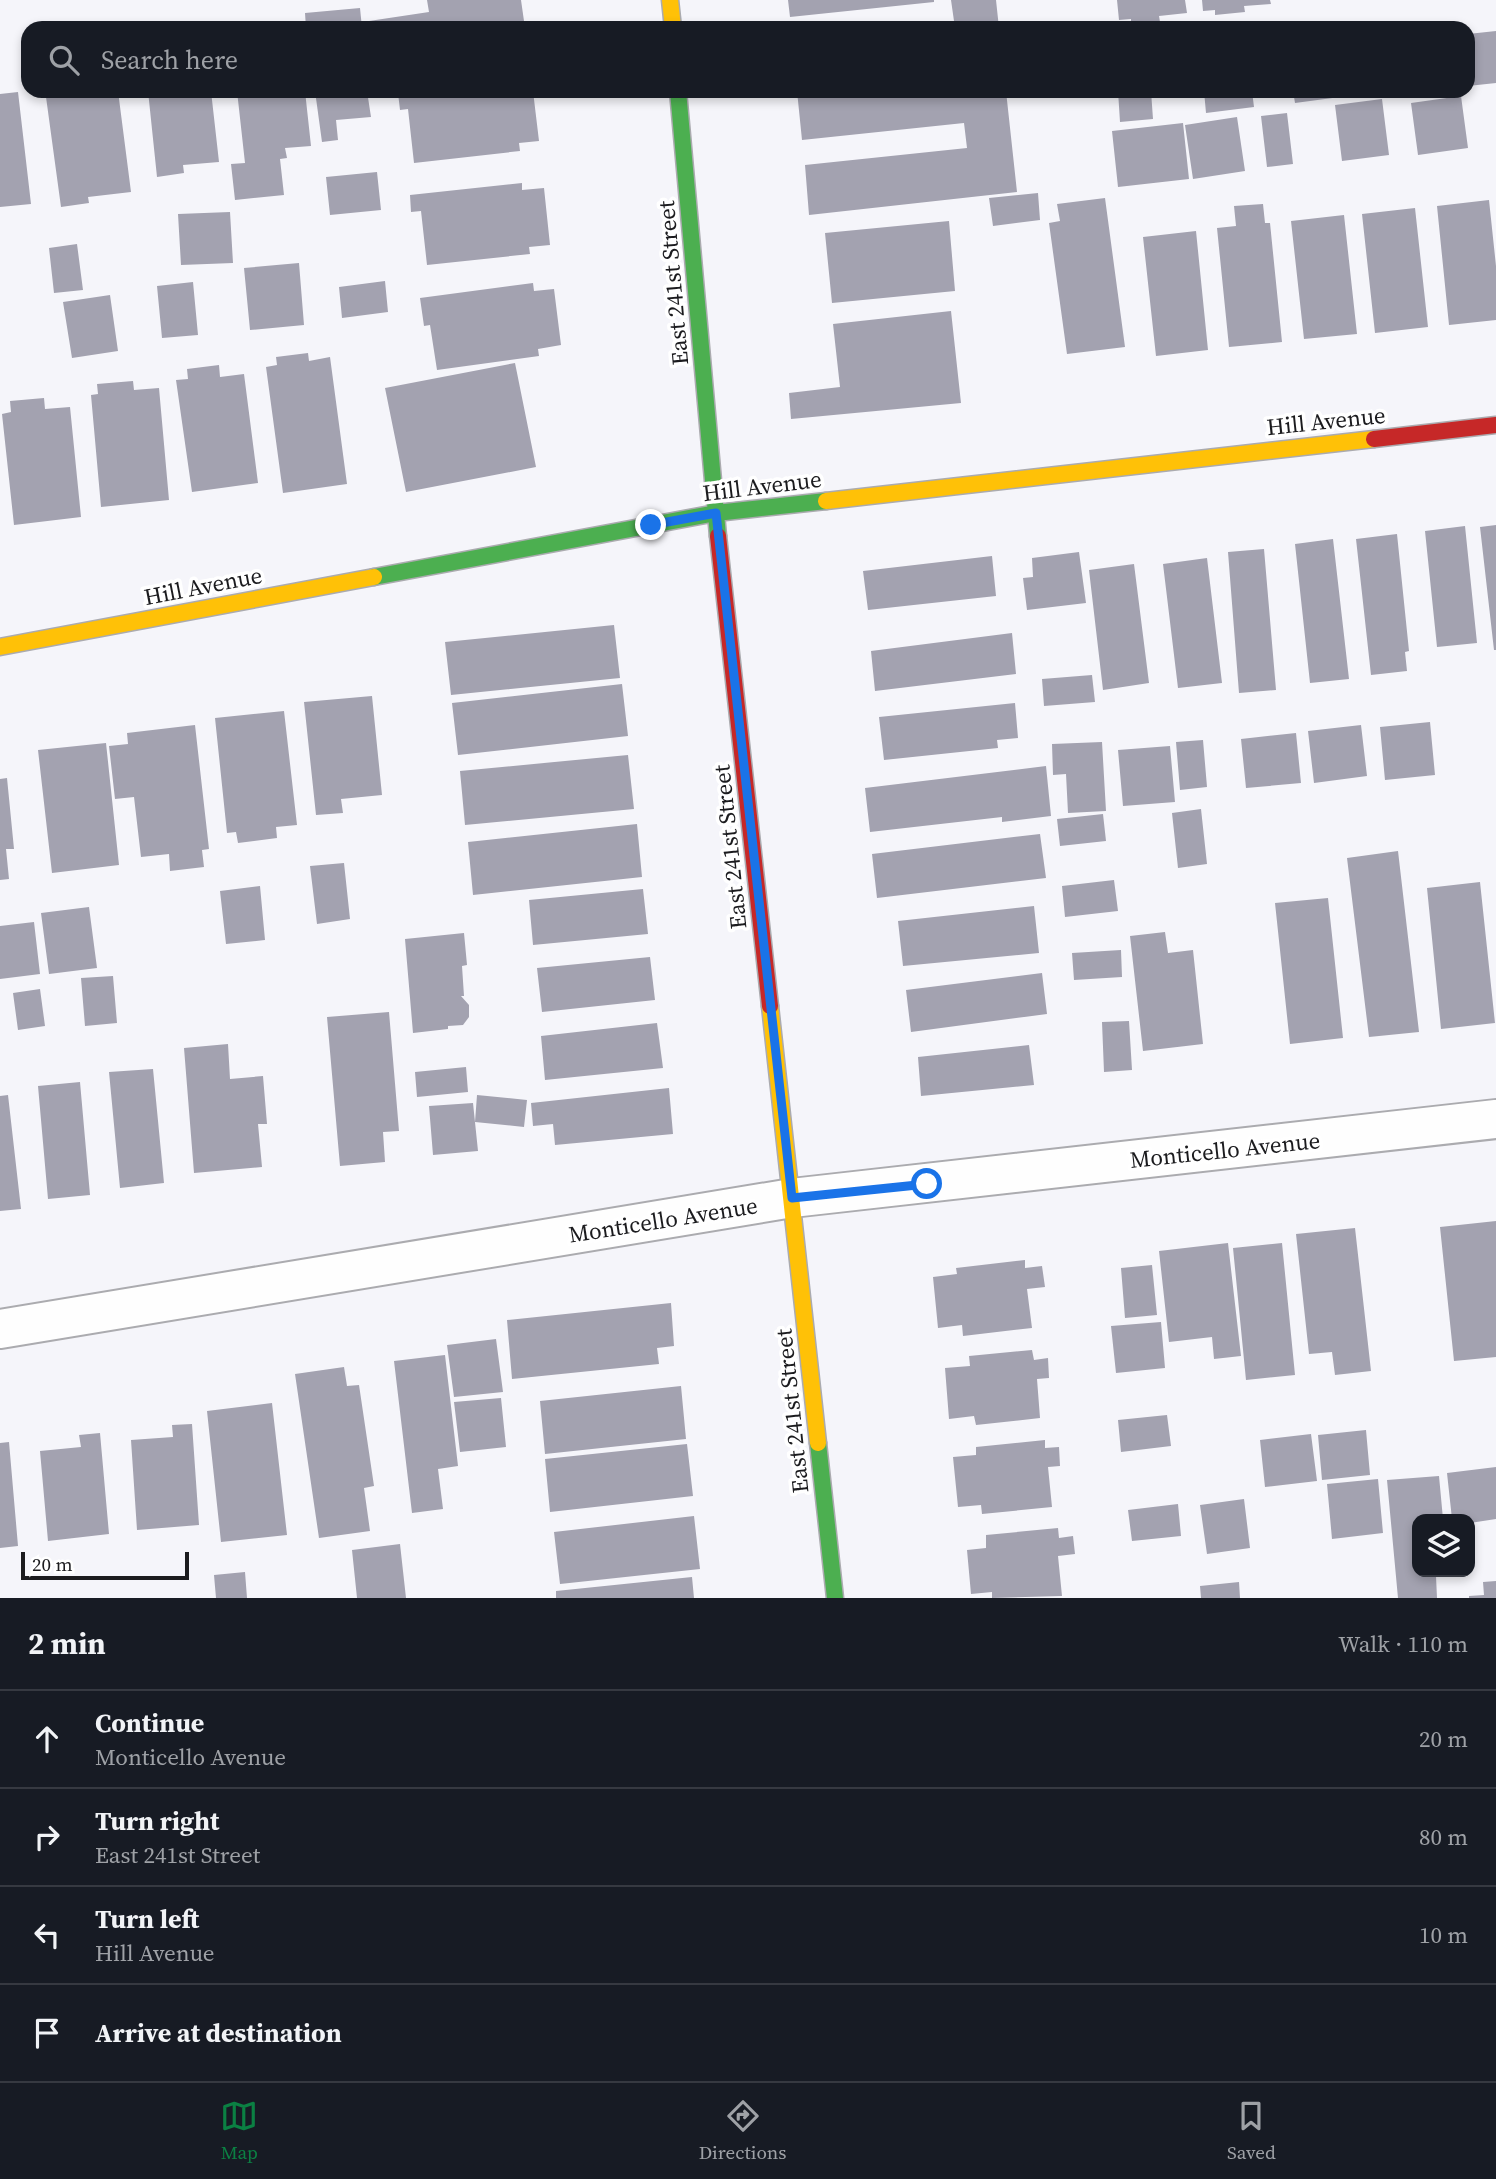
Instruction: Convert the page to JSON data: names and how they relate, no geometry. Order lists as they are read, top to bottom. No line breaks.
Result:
{"streets":{"street":["East 241st Street","Hill Avenue","Monticello Avenue"]},"crossings":[["East 241st Street","Hill Avenue"],["East 241st Street","Monticello Avenue"]],"scale_bar":"20 m","page":{"search":"Search here","scale":"20 m","heading":["2 min","Walk · 110 m"],"list":[["Continue","Monticello Avenue","20 m"],["Turn right","East 241st Street","80 m"],["Turn left","Hill Avenue","10 m"],"Arrive at destination"],"nav":["Map","Directions","Saved"]}}
